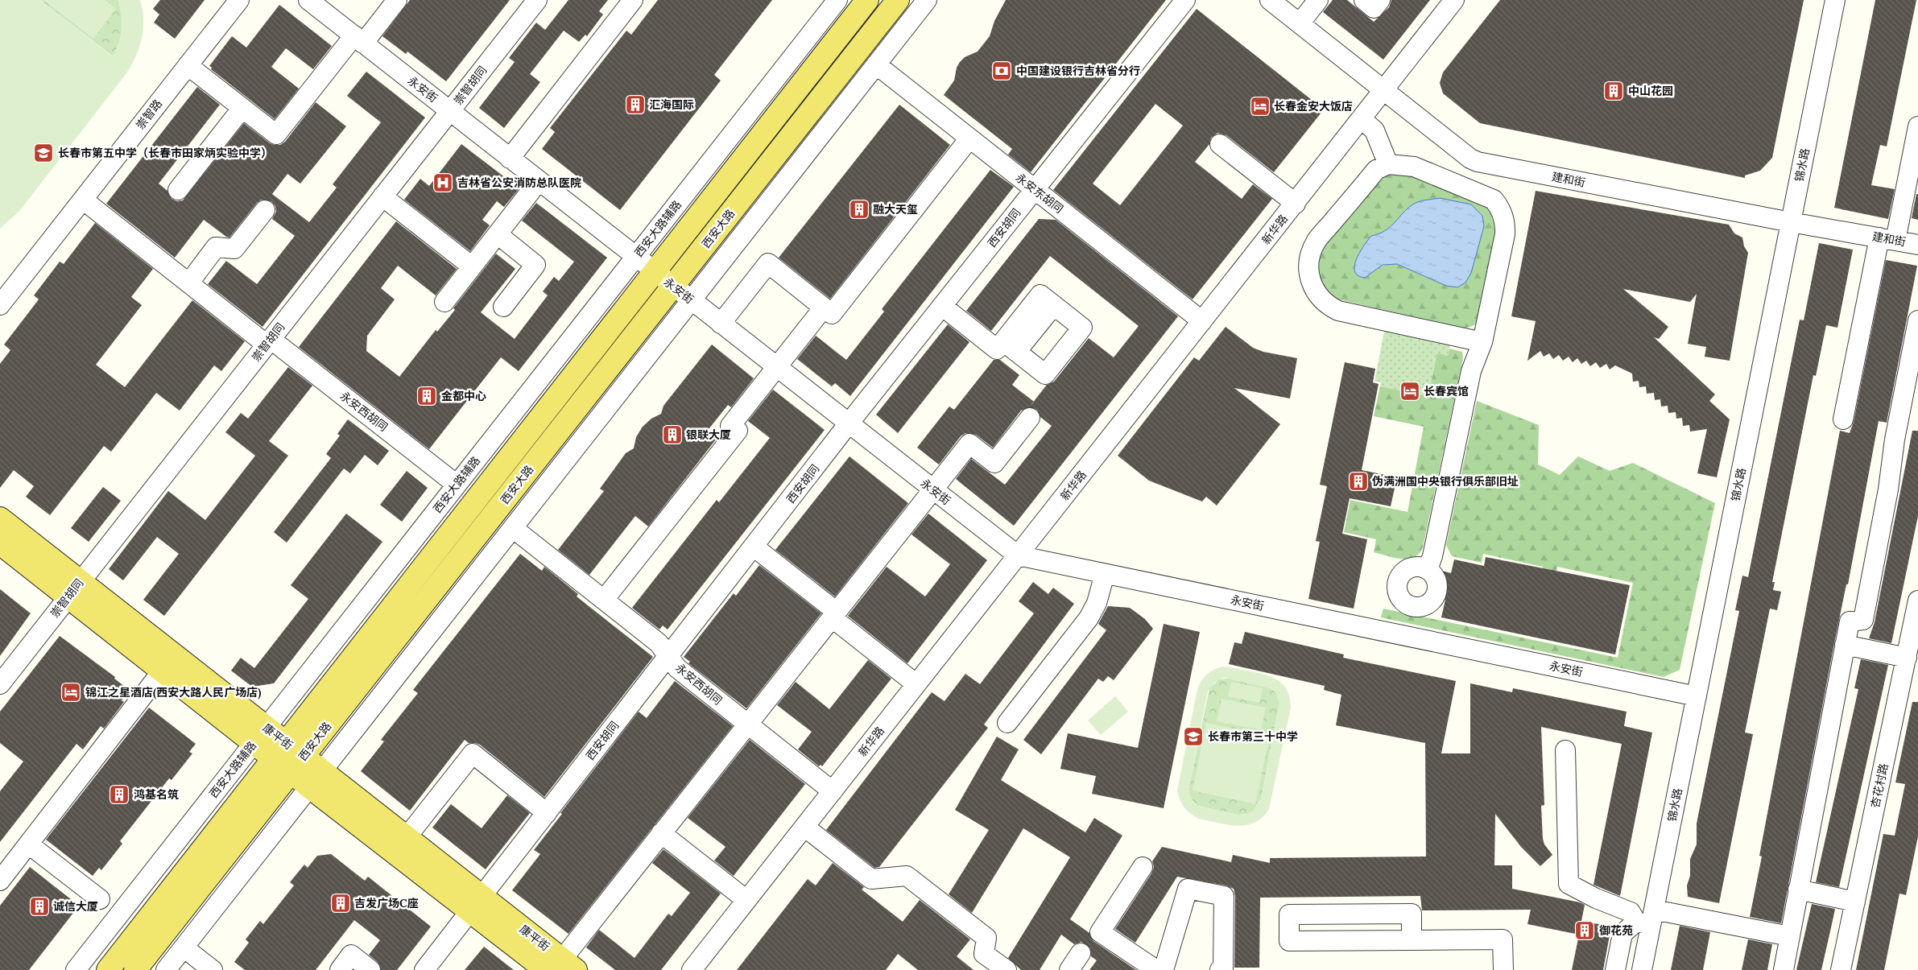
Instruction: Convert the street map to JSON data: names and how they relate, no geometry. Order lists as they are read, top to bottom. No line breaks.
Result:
{"streets":{"main road":["西安大路","康平街"],"street":["崇智胡同","永安街","崇智路","锦水路","建和街","永安东胡同","西安胡同","西安大路辅路","新华路","永安西胡同","杏花村路"]},"crossings":[["崇智胡同","永安街"],["崇智胡同","永安西胡同"],["崇智胡同","康平街"],["永安街","锦水路"],["永安街","西安胡同"],["永安街","西安大路辅路"],["永安街","西安大路"],["永安街","新华路"],["崇智路","永安西胡同"],["锦水路","建和街"],["建和街","新华路"],["永安东胡同","西安胡同"],["永安东胡同","新华路"],["西安胡同","永安西胡同"],["西安胡同","康平街"],["西安大路辅路","永安西胡同"],["西安大路辅路","康平街"],["西安大路","康平街"],["新华路","永安西胡同"]],"places":{"bank":["中国建设银行吉林省分行"],"building":["中山花园","汇海国际","融大天玺","金都中心","银联大厦","伪满洲国中央银行俱乐部旧址","鸿基名筑","吉发广场C座","诚信大厦","御花苑"],"hotel":["长春金安大饭店","长春宾馆","锦江之星酒店(西安大路人民广场店)"],"school or university":["长春市第五中学（长春市田家炳实验中学）","长春市第三十中学"],"hospital":["吉林省公安消防总队医院"]}}
